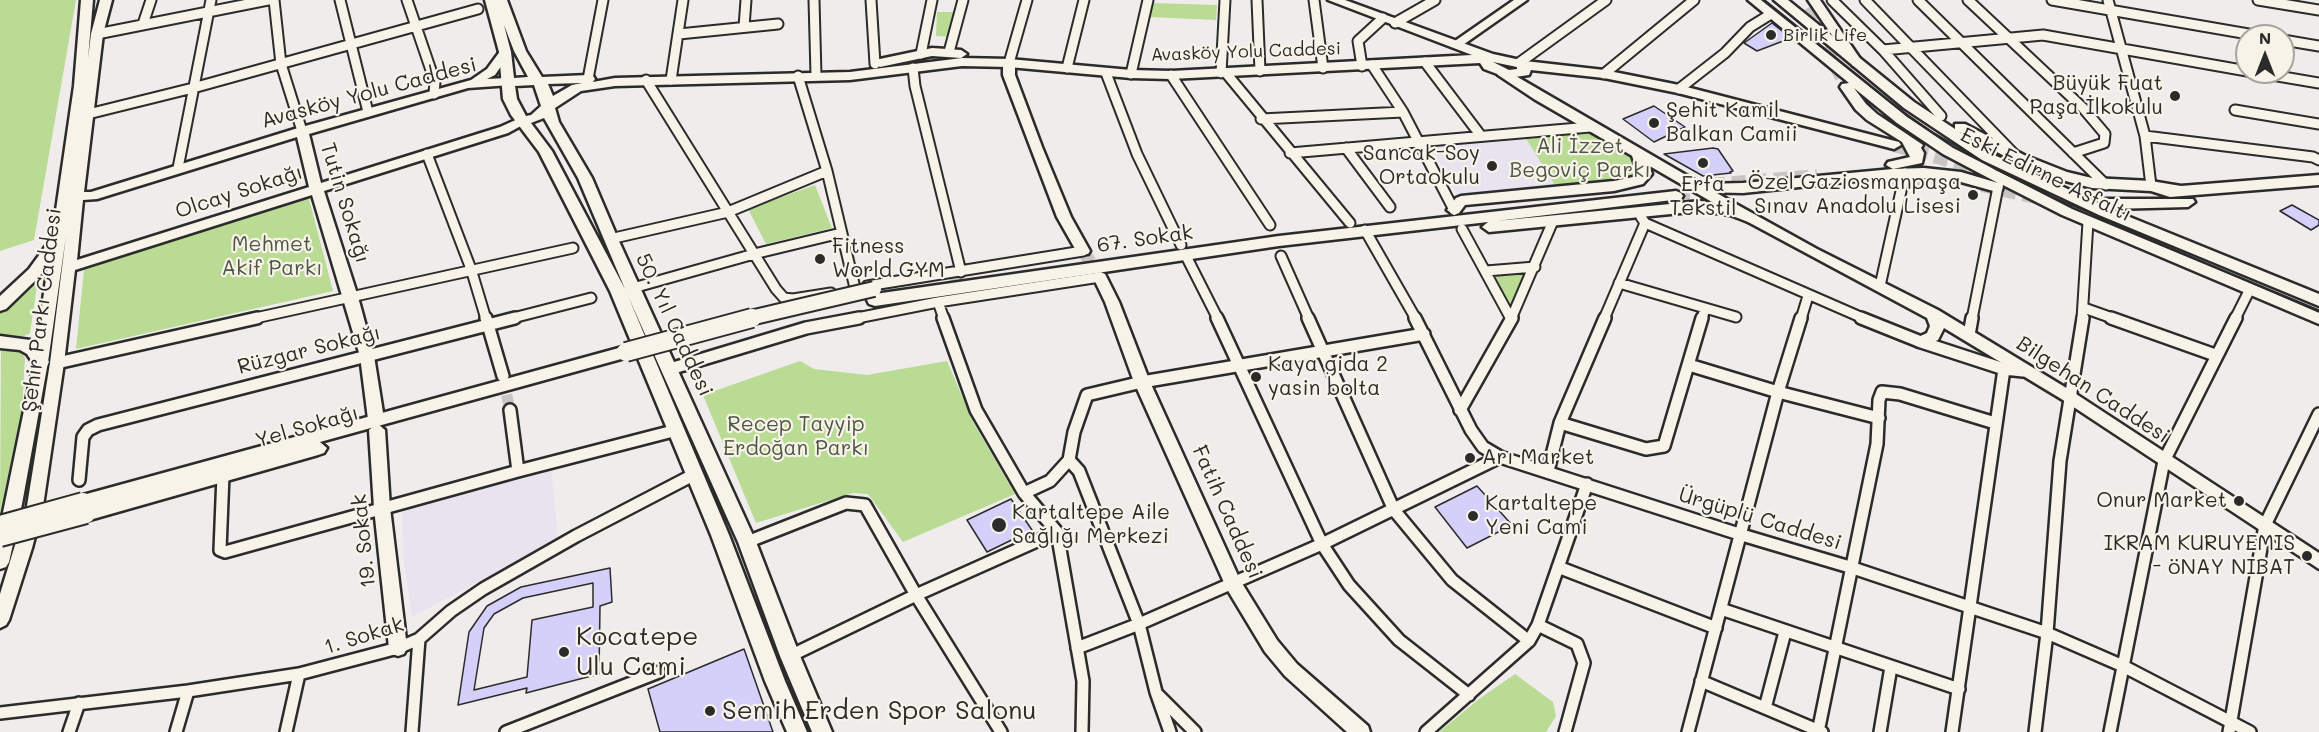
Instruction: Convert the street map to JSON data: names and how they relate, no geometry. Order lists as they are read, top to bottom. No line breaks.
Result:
{"streets":{"main road":["Avasköy Yolu Caddesi","Eski Edirne Asfaltı","Olcay Sokağı","Tutin Sokağı","67. Sokak","Şehir Parkı Caddesi","50. Yıl Caddesi","Bilgehan Caddesi","Yel Sokağı","Fatih Caddesi","19. Sokak"],"street":["Rüzgar Sokağı","Ürgüplü Caddesi","1. Sokak"]},"crossings":[["Avasköy Yolu Caddesi","Olcay Sokağı"],["Avasköy Yolu Caddesi","Tutin Sokağı"],["Avasköy Yolu Caddesi","Şehir Parkı Caddesi"],["Avasköy Yolu Caddesi","50. Yıl Caddesi"],["Olcay Sokağı","Tutin Sokağı"],["Olcay Sokağı","Şehir Parkı Caddesi"],["Olcay Sokağı","50. Yıl Caddesi"],["Tutin Sokağı","Rüzgar Sokağı"],["Tutin Sokağı","Yel Sokağı"],["Tutin Sokağı","19. Sokak"],["67. Sokak","Yel Sokağı"],["67. Sokak","Ürgüplü Caddesi"],["50. Yıl Caddesi","1. Sokak"],["Yel Sokağı","19. Sokak"],["19. Sokak","1. Sokak"]],"parks":["Ali İzzet Begoviç Parkı","Mehmet Akif Parkı","Recep Tayyip Erdoğan Parkı"],"places":["Birlik Life","Büyük Fuat Paşa İlkokulu","Şehit Kamil Balkan Camii","Erfa Tekstil","Sancak-Soy Ortaokulu","Özel Gaziosmanpaşa Sınav Anadolu Lisesi","Fitness World GYM","Kaya gida 2 yasin bolta","Arı Market","Onur Market","Kartaltepe Yeni Cami","Kartaltepe Aile Sağlığı Merkezi","IKRAM KURUYEMIS - öNAY NIBAT","Kocatepe Ulu Cami","Semih Erden Spor Salonu"],"north":"top"}
